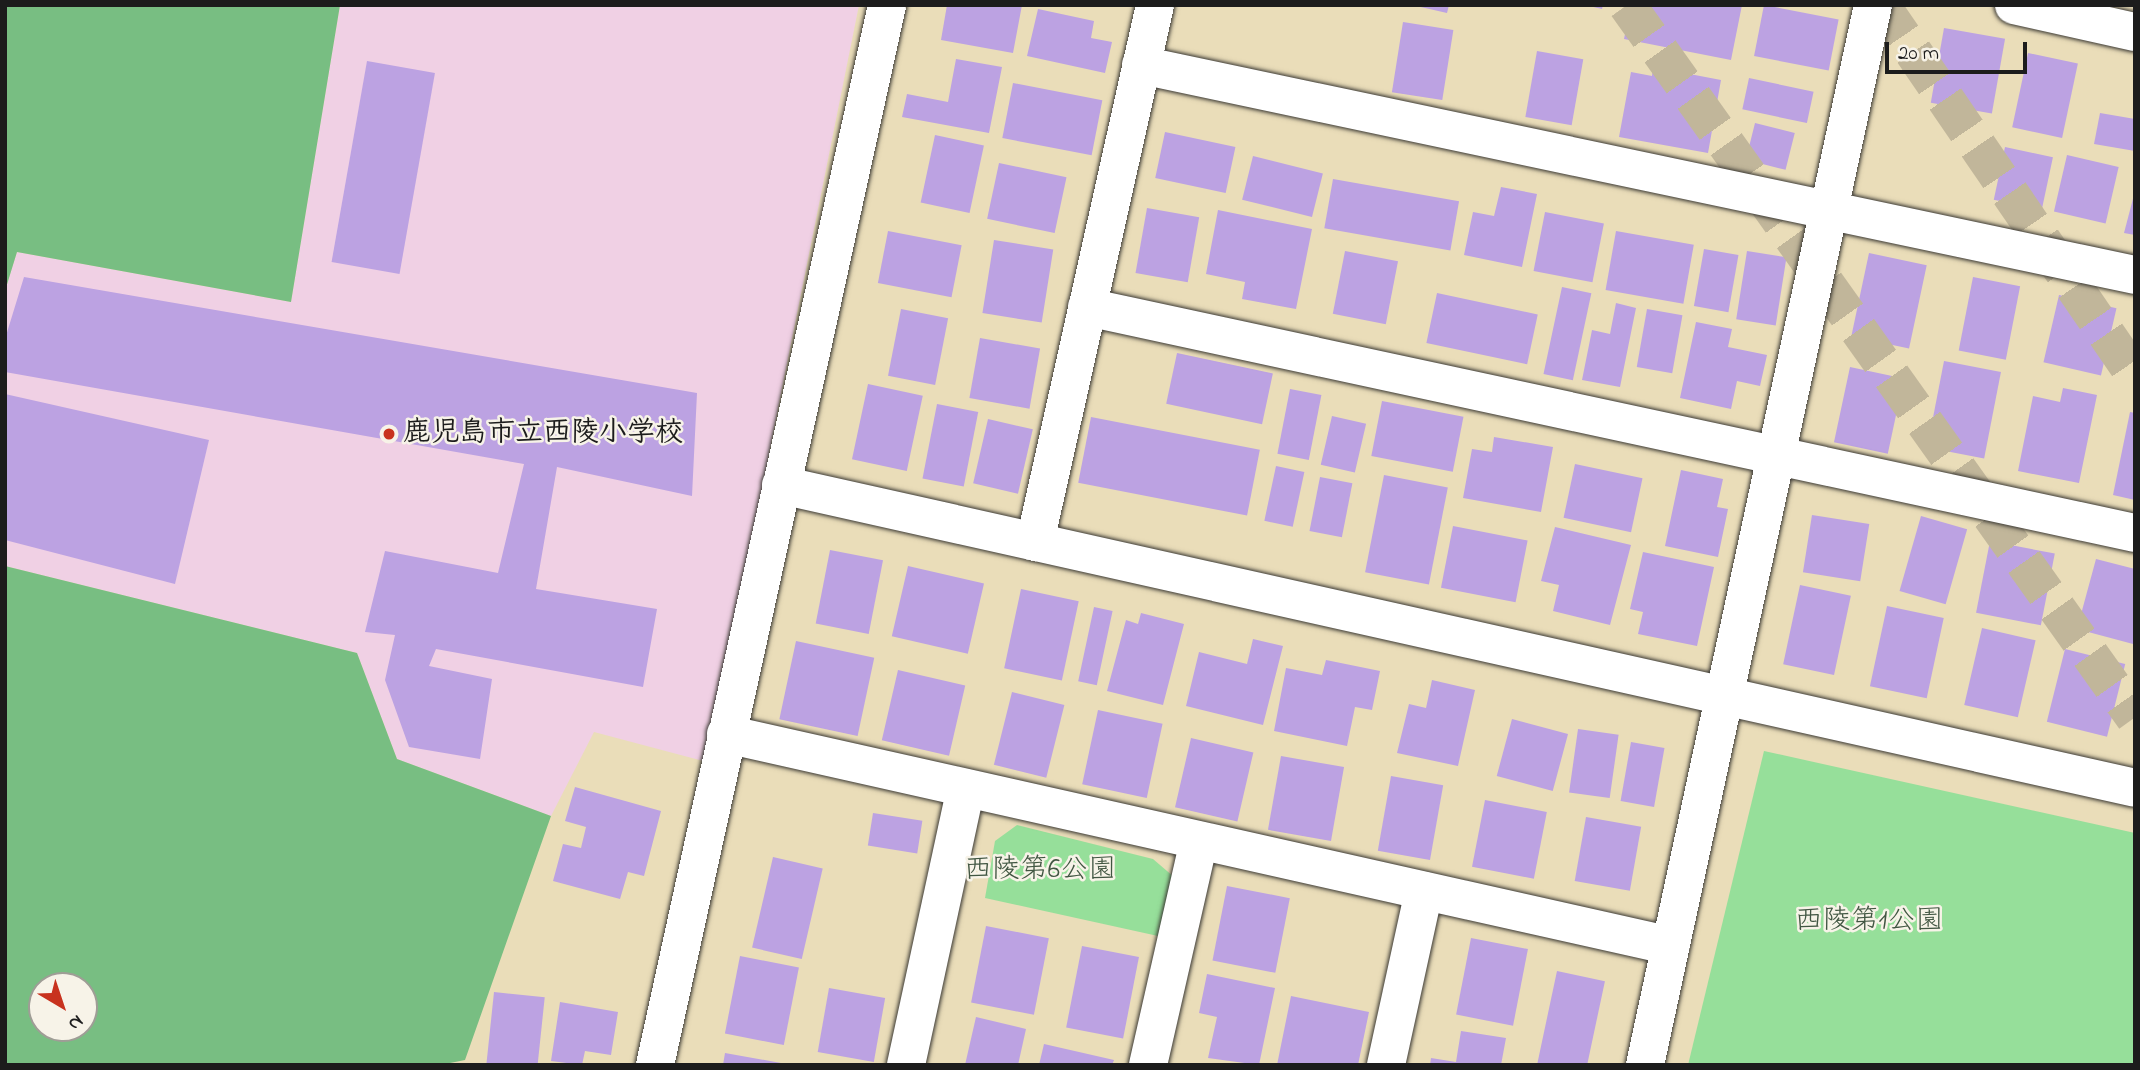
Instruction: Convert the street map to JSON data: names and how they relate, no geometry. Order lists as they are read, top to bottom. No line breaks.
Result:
{"parks":["西陵第6公園","西陵第1公園"],"places":["鹿児島市立西陵小学校"],"scale_bar":"20 m","north":"bottom right"}
